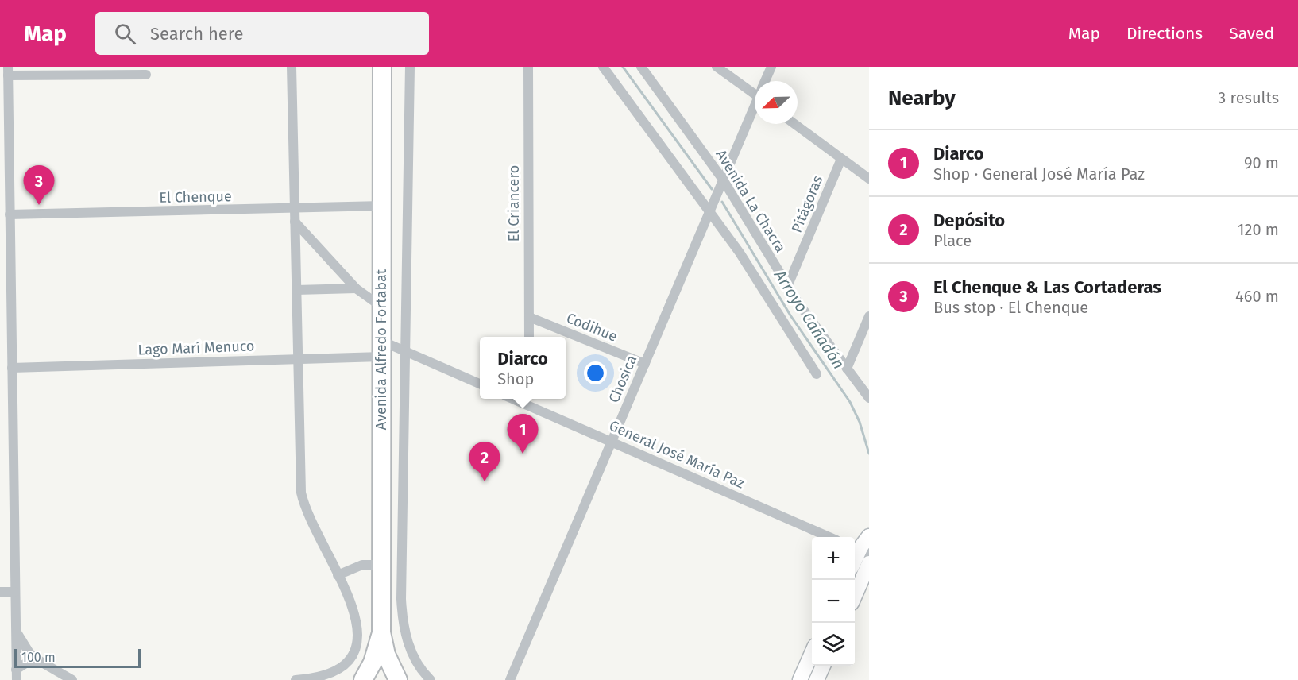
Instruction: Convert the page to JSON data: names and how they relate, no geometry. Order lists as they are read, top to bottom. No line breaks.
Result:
{"streets":{"highway":["Avenida Alfredo Fortabat"],"street":["El Chenque","Avenida La Chacra","El Criancero","Pitágoras","Codihue","Lago Marí Menuco","Chosica","General José María Paz"]},"crossings":[["El Chenque","Avenida Alfredo Fortabat"],["Avenida La Chacra","Pitágoras"],["Avenida La Chacra","Chosica"],["El Criancero","Codihue"],["Codihue","Chosica"],["Lago Marí Menuco","Avenida Alfredo Fortabat"],["Chosica","General José María Paz"]],"water":["Arroyo Cañadón"],"scale_bar":"100 m","north":"bottom left","page":{"header":"Map","search":"Search here","nav":["Map","Directions","Saved"],"heading":["Nearby","3 results"],"list":[{"mark":"1","name":"Diarco","note":"Shop · General José María Paz","value":"90 m"},{"mark":"2","name":"Depósito","note":"Place","value":"120 m"},{"mark":"3","name":"El Chenque & Las Cortaderas","note":"Bus stop · El Chenque","value":"460 m"}],"pins":["3","1","2"],"popup":["Diarco","Shop"],"map_buttons":["+","−"],"scale":"100 m"}}
